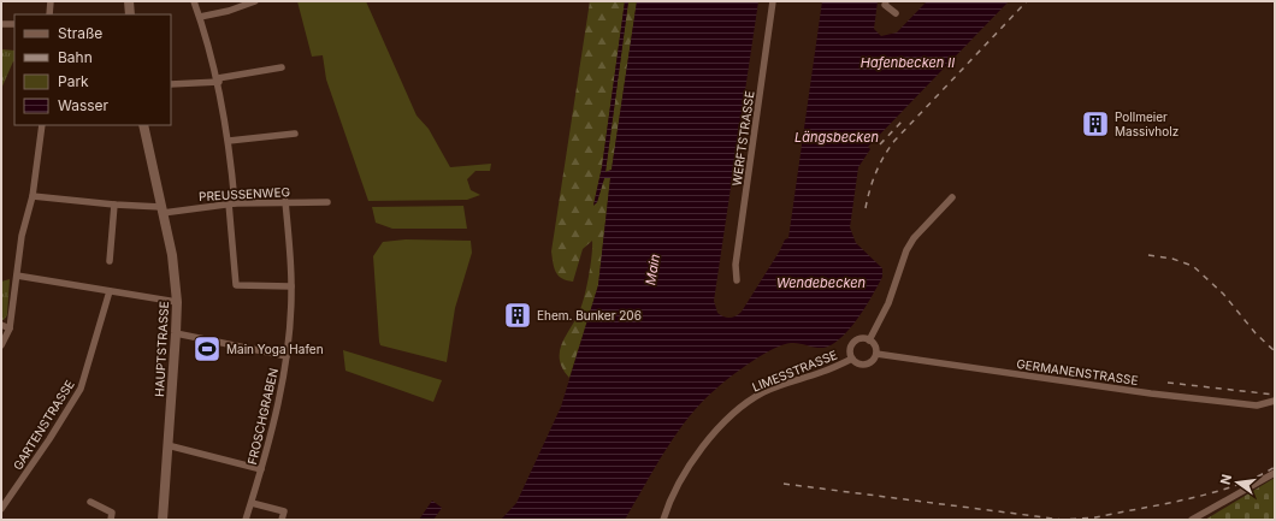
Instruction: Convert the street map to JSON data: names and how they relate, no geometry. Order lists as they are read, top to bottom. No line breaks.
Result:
{"streets":{"street":["WERFTSTRASSE","PREUSSENWEG","HAUPTSTRASSE","LIMESSTRASSE","GERMANENSTRASSE","FROSCHGRABEN","GARTENSTRASSE"]},"crossings":[["PREUSSENWEG","HAUPTSTRASSE"],["PREUSSENWEG","FROSCHGRABEN"],["LIMESSTRASSE","GERMANENSTRASSE"]],"water":["Hafenbecken II","Längsbecken","Main","Wendebecken"],"places":{"building":["Pollmeier Massivholz","Ehem. Bunker 206"],"sports":["Main Yoga Hafen"]},"legend":["Straße","Bahn","Park","Wasser"],"north":"left"}
